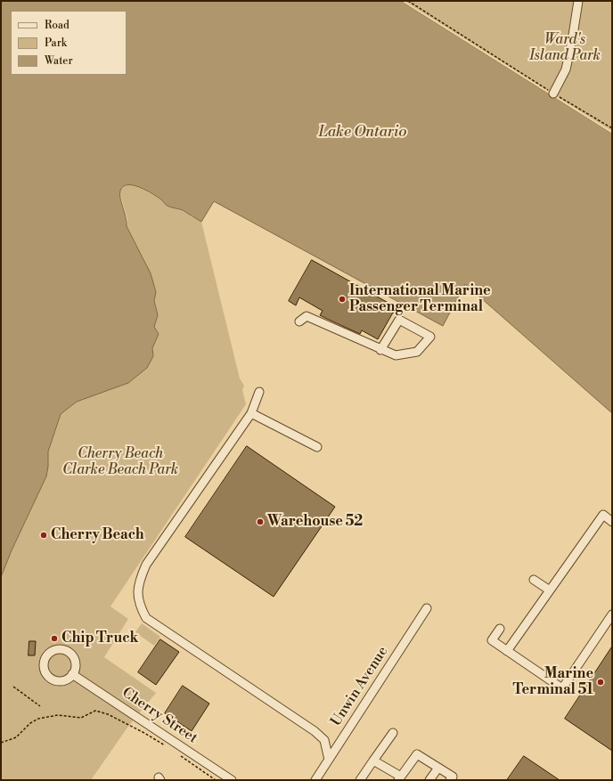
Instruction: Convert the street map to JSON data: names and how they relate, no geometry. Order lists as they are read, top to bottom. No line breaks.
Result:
{"streets":{"street":["Unwin Avenue","Cherry Street"]},"water":["Lake Ontario"],"parks":["Ward's Island Park","Cherry Beach Clarke Beach Park"],"places":["International Marine Passenger Terminal","Warehouse 52","Cherry Beach","Chip Truck","Marine Terminal 51"],"legend":["Road","Park","Water"]}
